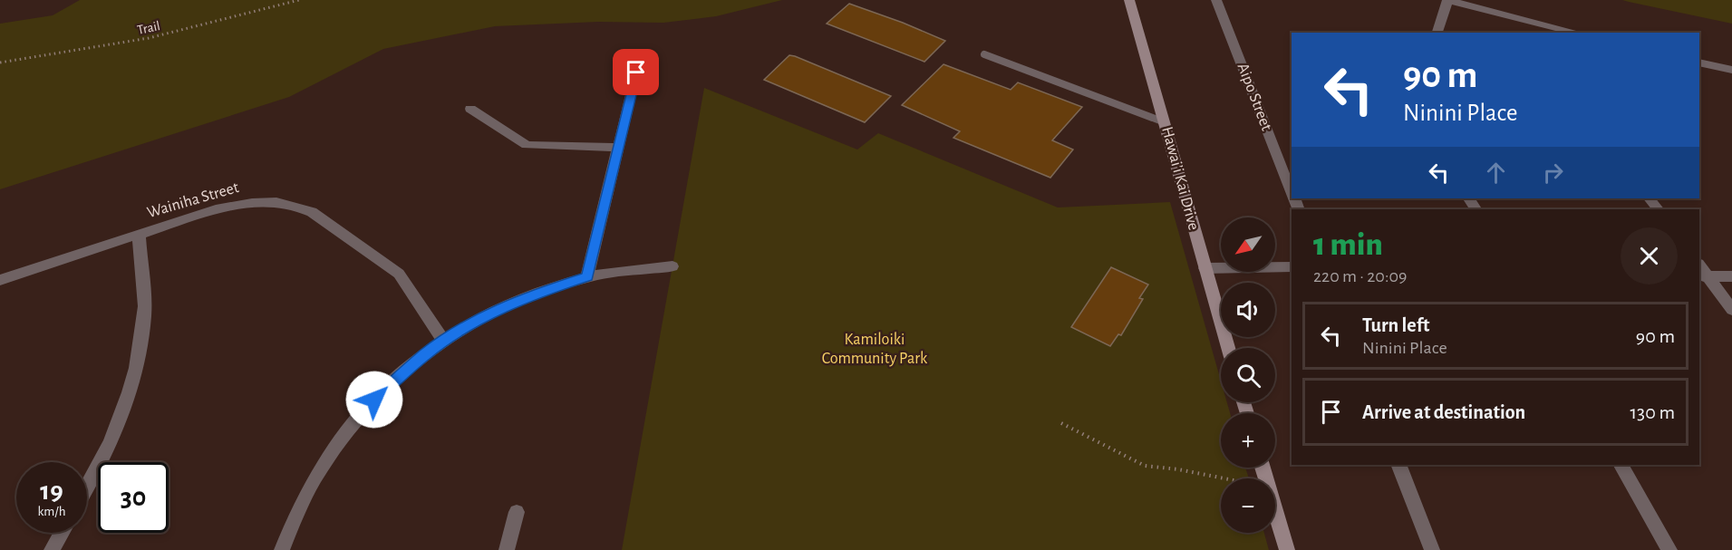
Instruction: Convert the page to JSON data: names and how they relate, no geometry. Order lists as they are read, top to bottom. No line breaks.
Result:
{"streets":{"main road":["Hawai’i Kai Drive"],"street":["Aipo Street","Wainiha Street"],"path":["Trail"]},"parks":["Kamiloiki Community Park"],"north":"bottom left","page":{"turn":["90 m","Ninini Place"],"heading":["1 min","220 m · 20:09"],"map_buttons":["+","−"],"list":[{"name":"Turn left","note":"Ninini Place","value":"90 m"},{"name":"Arrive at destination","value":"130 m"}],"speed":"19 km/h","limit":"30"}}
